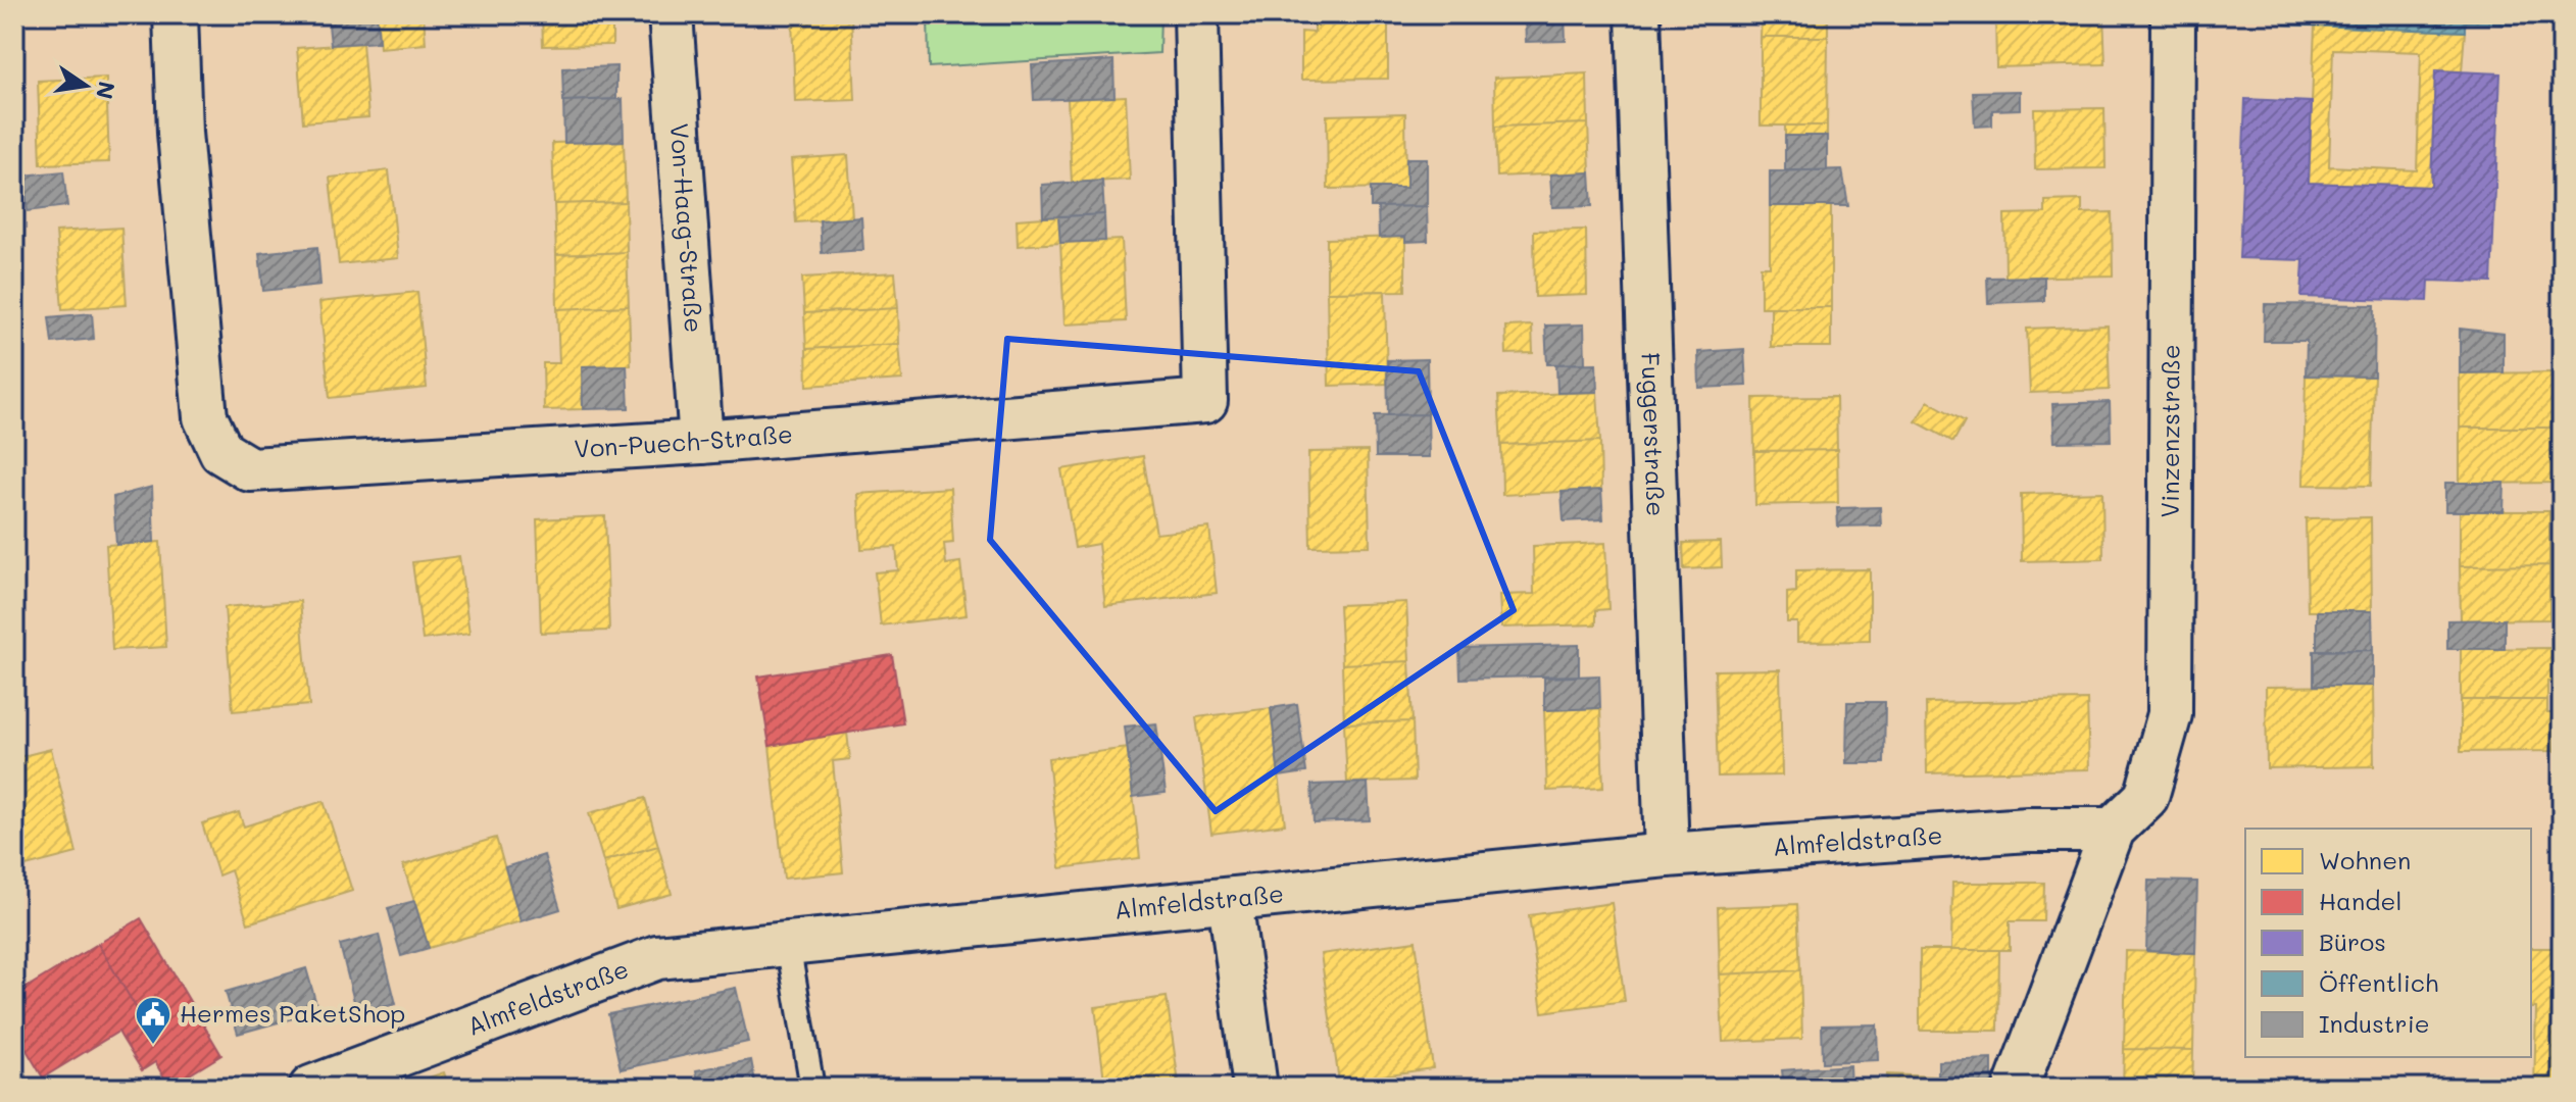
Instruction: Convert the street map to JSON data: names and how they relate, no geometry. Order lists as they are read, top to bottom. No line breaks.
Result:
{"streets":{"street":["Von-Haag-Straße","Vinzenzstraße","Fuggerstraße","Von-Puech-Straße","Almfeldstraße"]},"crossings":[["Von-Haag-Straße","Von-Puech-Straße"],["Vinzenzstraße","Almfeldstraße"],["Fuggerstraße","Almfeldstraße"]],"places":{"public building":["Hermes PaketShop"]},"legend":["Wohnen","Handel","Büros","Öffentlich","Industrie"],"north":"right"}
